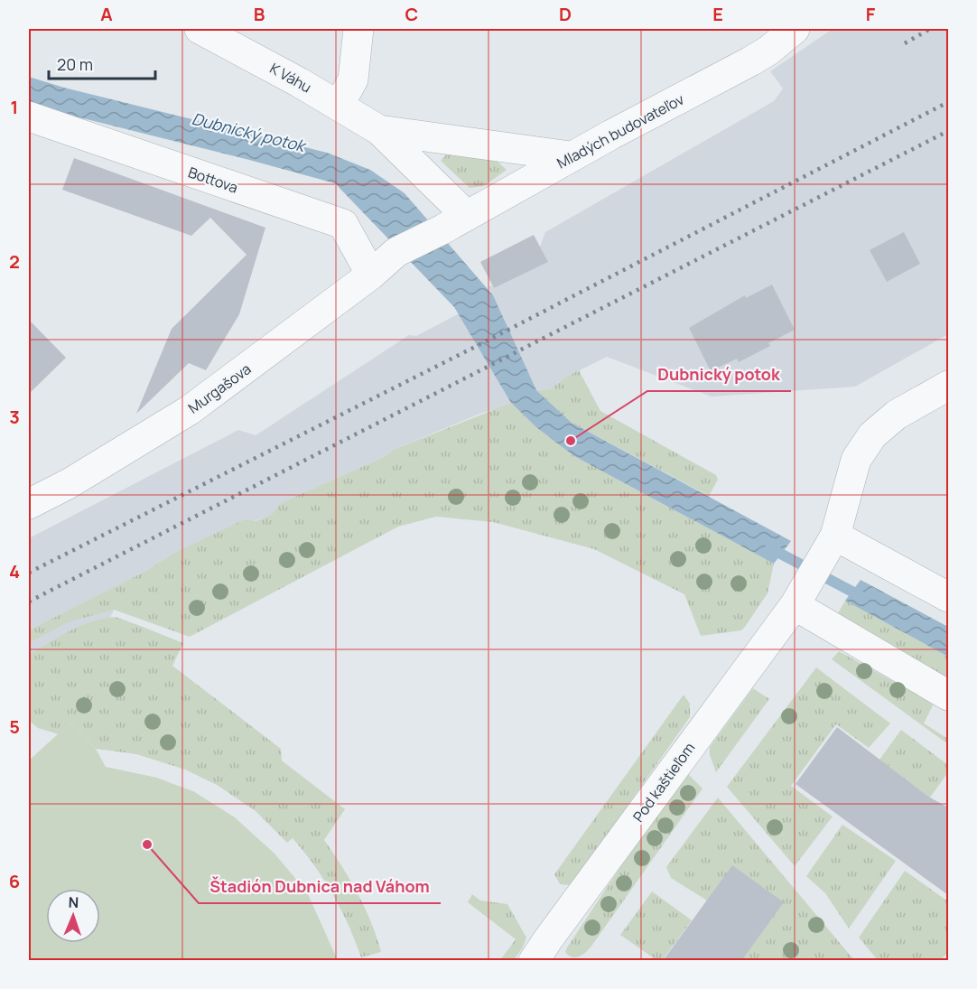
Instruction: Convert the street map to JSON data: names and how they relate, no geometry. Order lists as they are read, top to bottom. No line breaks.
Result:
{"streets":{"street":["K Váhu","Mladých budovateľov","Bottova","Murgašova","Pod kaštieľom"]},"crossings":[["Mladých budovateľov","Murgašova"],["Bottova","Murgašova"]],"water":["Dubnický potok"],"places":["Dubnický potok","Štadión Dubnica nad Váhom"],"scale_bar":"20 m","north":"top","grid":{"columns":["A","B","C","D","E","F"],"rows":["1","2","3","4","5","6"]}}
